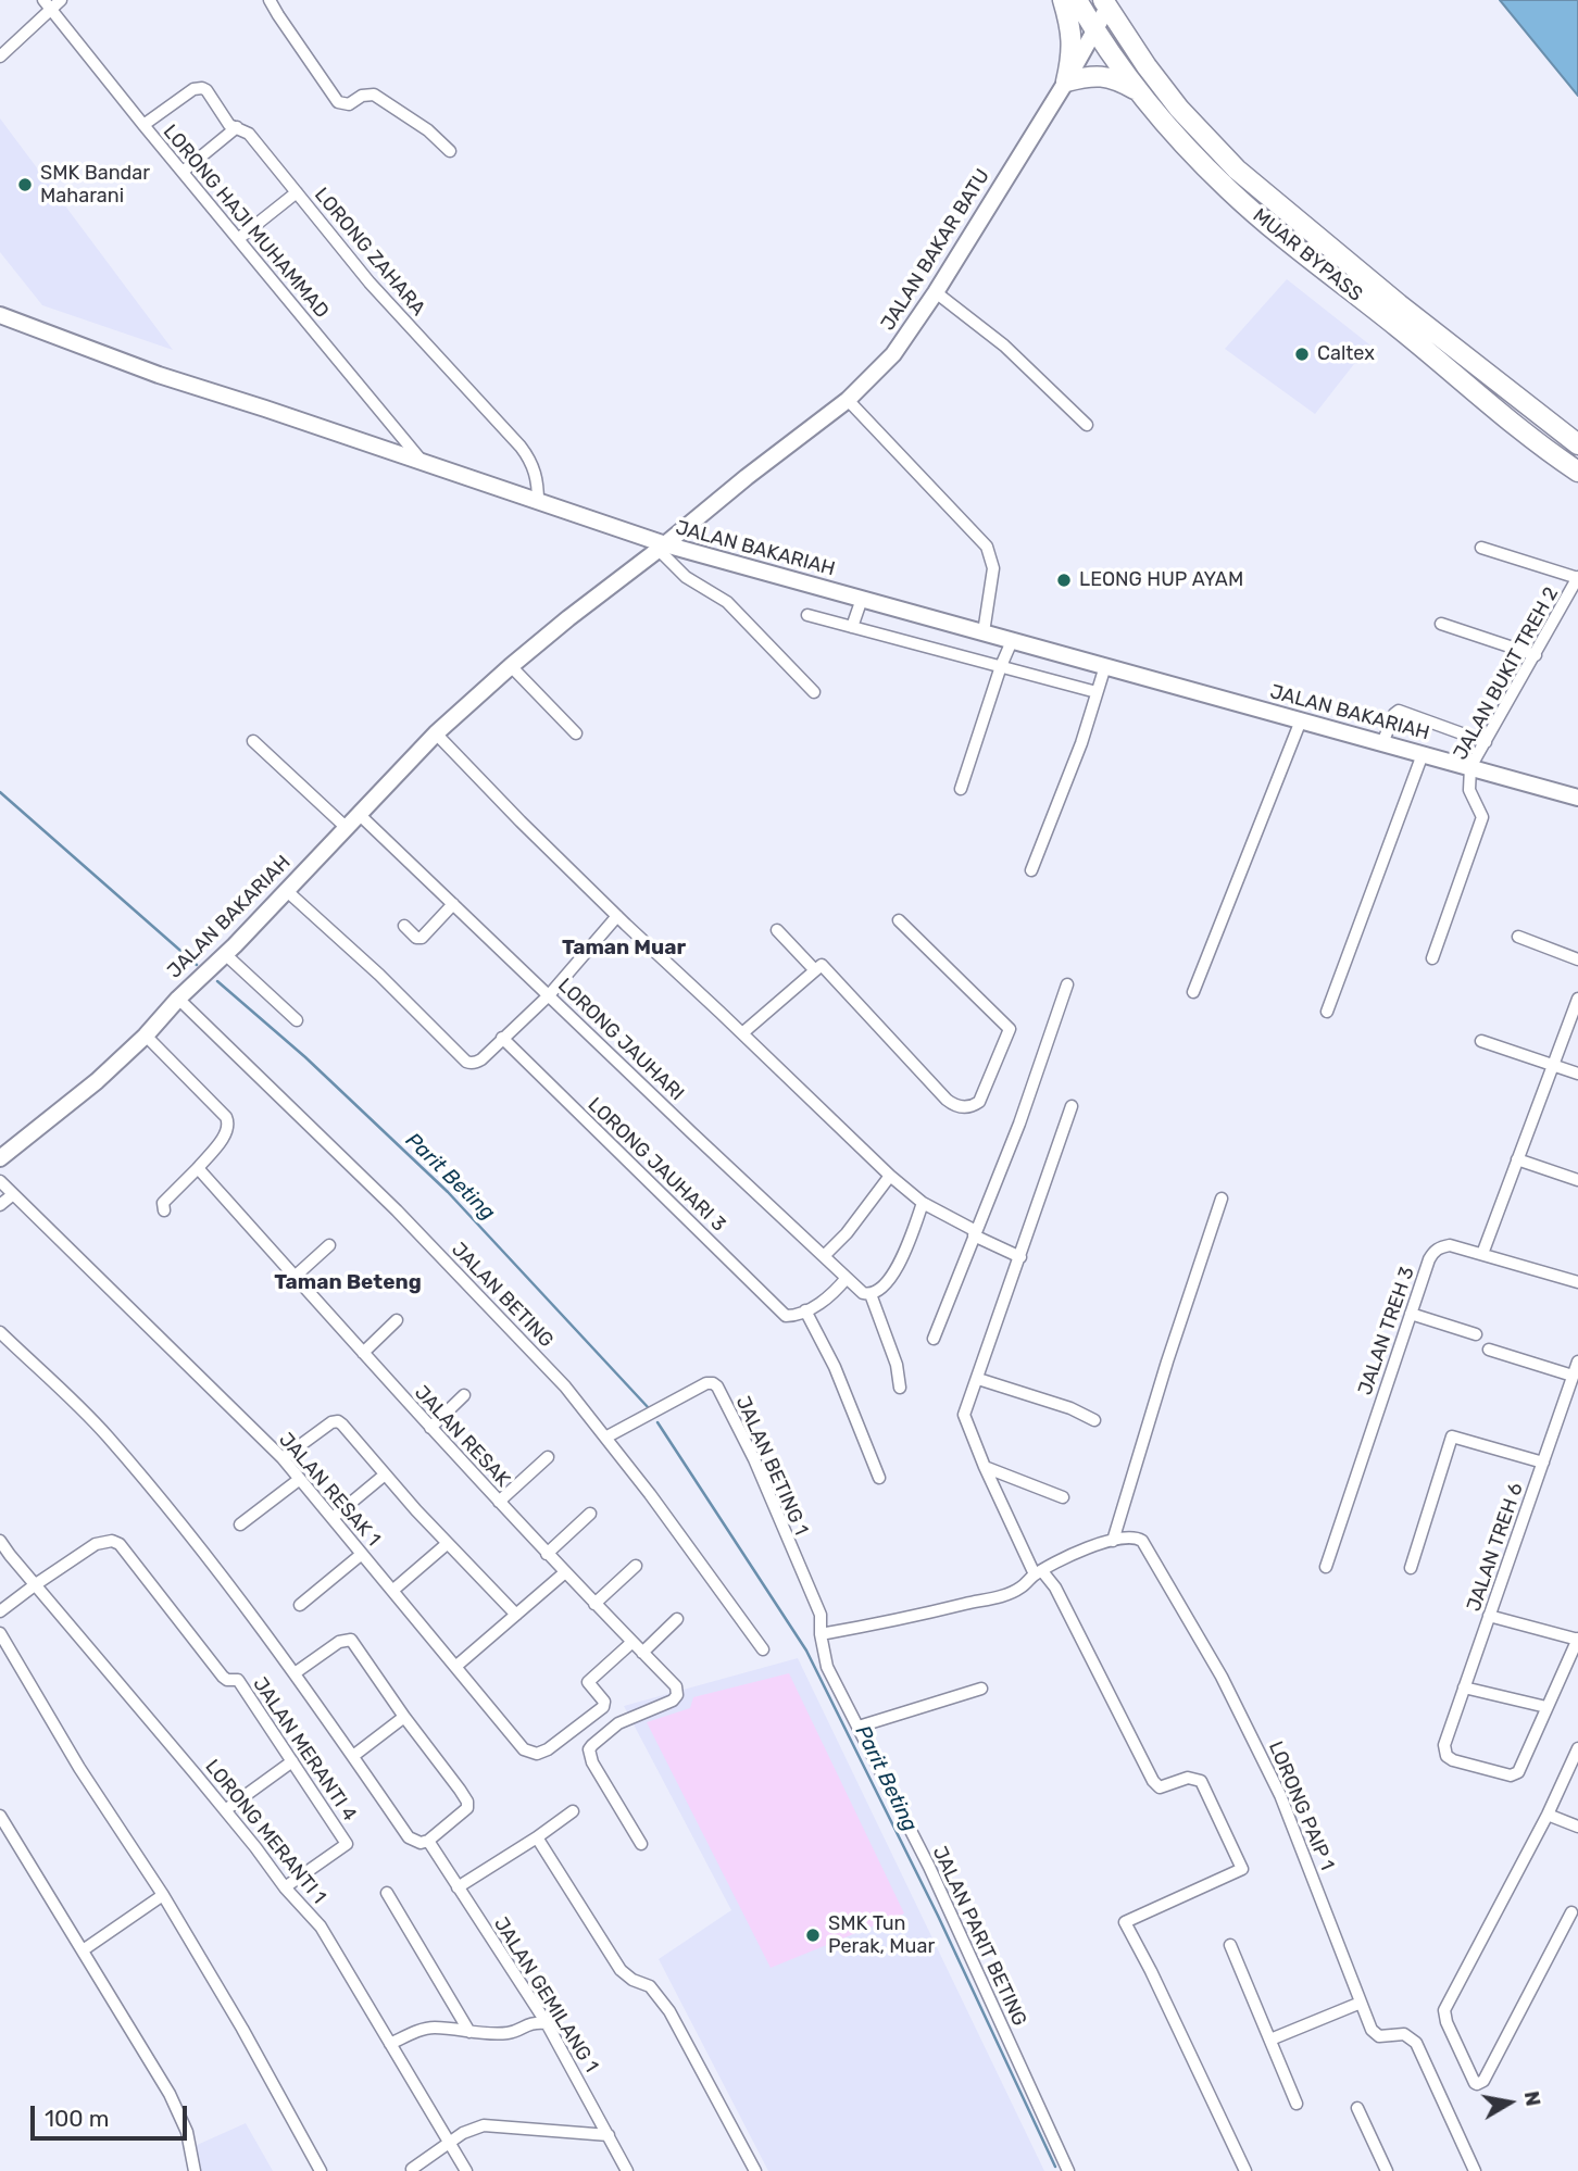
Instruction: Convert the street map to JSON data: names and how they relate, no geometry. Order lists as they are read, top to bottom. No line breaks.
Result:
{"streets":{"highway":["MUAR BYPASS"],"street":["LORONG HAJI MUHAMMAD","JALAN BAKAR BATU","LORONG ZAHARA","JALAN BAKARIAH","JALAN BUKIT TREH 2","LORONG JAUHARI","LORONG JAUHARI 3","JALAN BETING","JALAN TREH 3","JALAN RESAK","JALAN BETING 1","JALAN RESAK 1","JALAN TREH 6","JALAN MERANTI 4","LORONG PAIP 1","LORONG MERANTI 1","JALAN PARIT BETING","JALAN GEMILANG 1"]},"crossings":[["LORONG HAJI MUHAMMAD","LORONG ZAHARA"],["JALAN BAKAR BATU","MUAR BYPASS"],["JALAN BAKAR BATU","JALAN BAKARIAH"],["JALAN BAKARIAH","JALAN BUKIT TREH 2"],["JALAN BAKARIAH","LORONG JAUHARI"],["JALAN BAKARIAH","JALAN BETING"],["JALAN BETING","JALAN BETING 1"],["JALAN RESAK","JALAN RESAK 1"],["JALAN BETING 1","LORONG PAIP 1"],["JALAN BETING 1","JALAN PARIT BETING"],["JALAN MERANTI 4","LORONG MERANTI 1"],["LORONG PAIP 1","JALAN PARIT BETING"]],"districts":["Taman Muar","Taman Beteng"],"water":["Parit Beting"],"places":["SMK Bandar Maharani","Caltex","LEONG HUP AYAM","SMK Tun Perak, Muar"],"scale_bar":"100 m","north":"right"}
